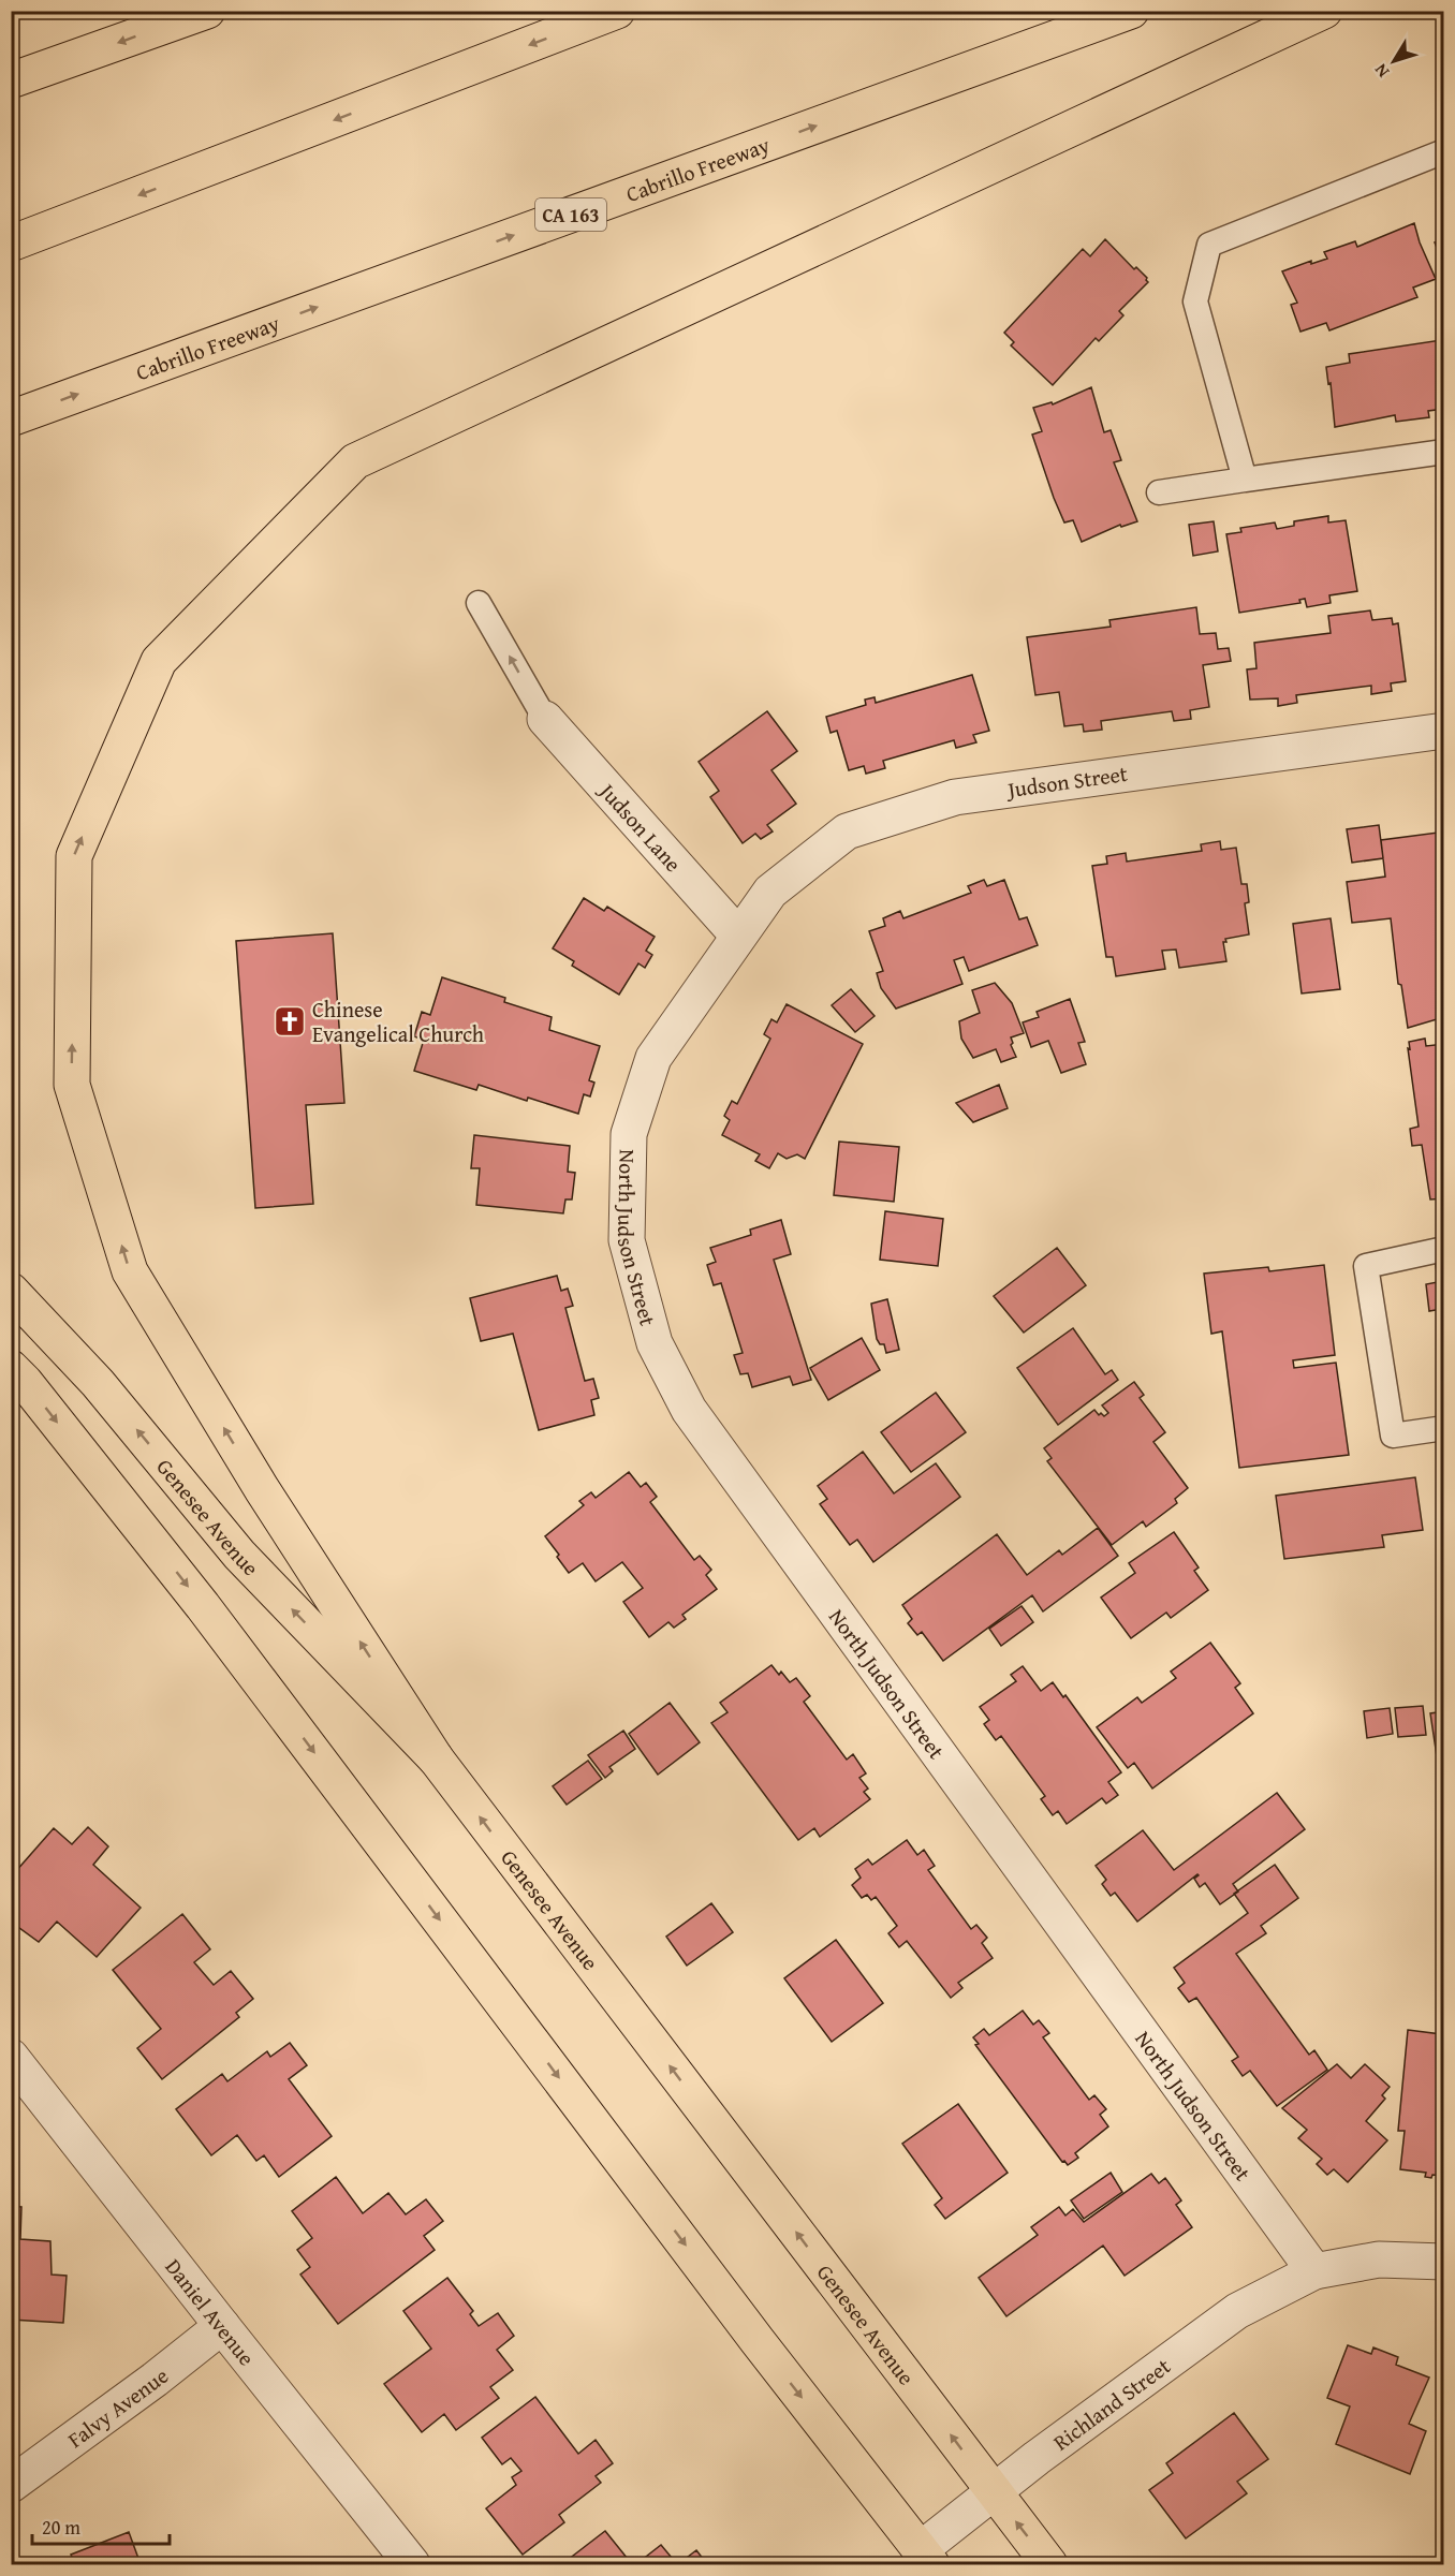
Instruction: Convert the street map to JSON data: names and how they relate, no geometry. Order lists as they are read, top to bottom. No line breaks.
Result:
{"streets":{"main road":["Cabrillo Freeway","CA 163","Genesee Avenue"],"street":["Judson Street","Judson Lane","North Judson Street","Daniel Avenue","Richland Street","Falvy Avenue"]},"crossings":[["Judson Street","Judson Lane"],["Judson Street","North Judson Street"],["Judson Lane","North Judson Street"],["North Judson Street","Richland Street"],["Genesee Avenue","Richland Street"],["Daniel Avenue","Falvy Avenue"]],"places":{"church":["Chinese Evangelical Church"]},"scale_bar":"20 m","north":"bottom left"}
